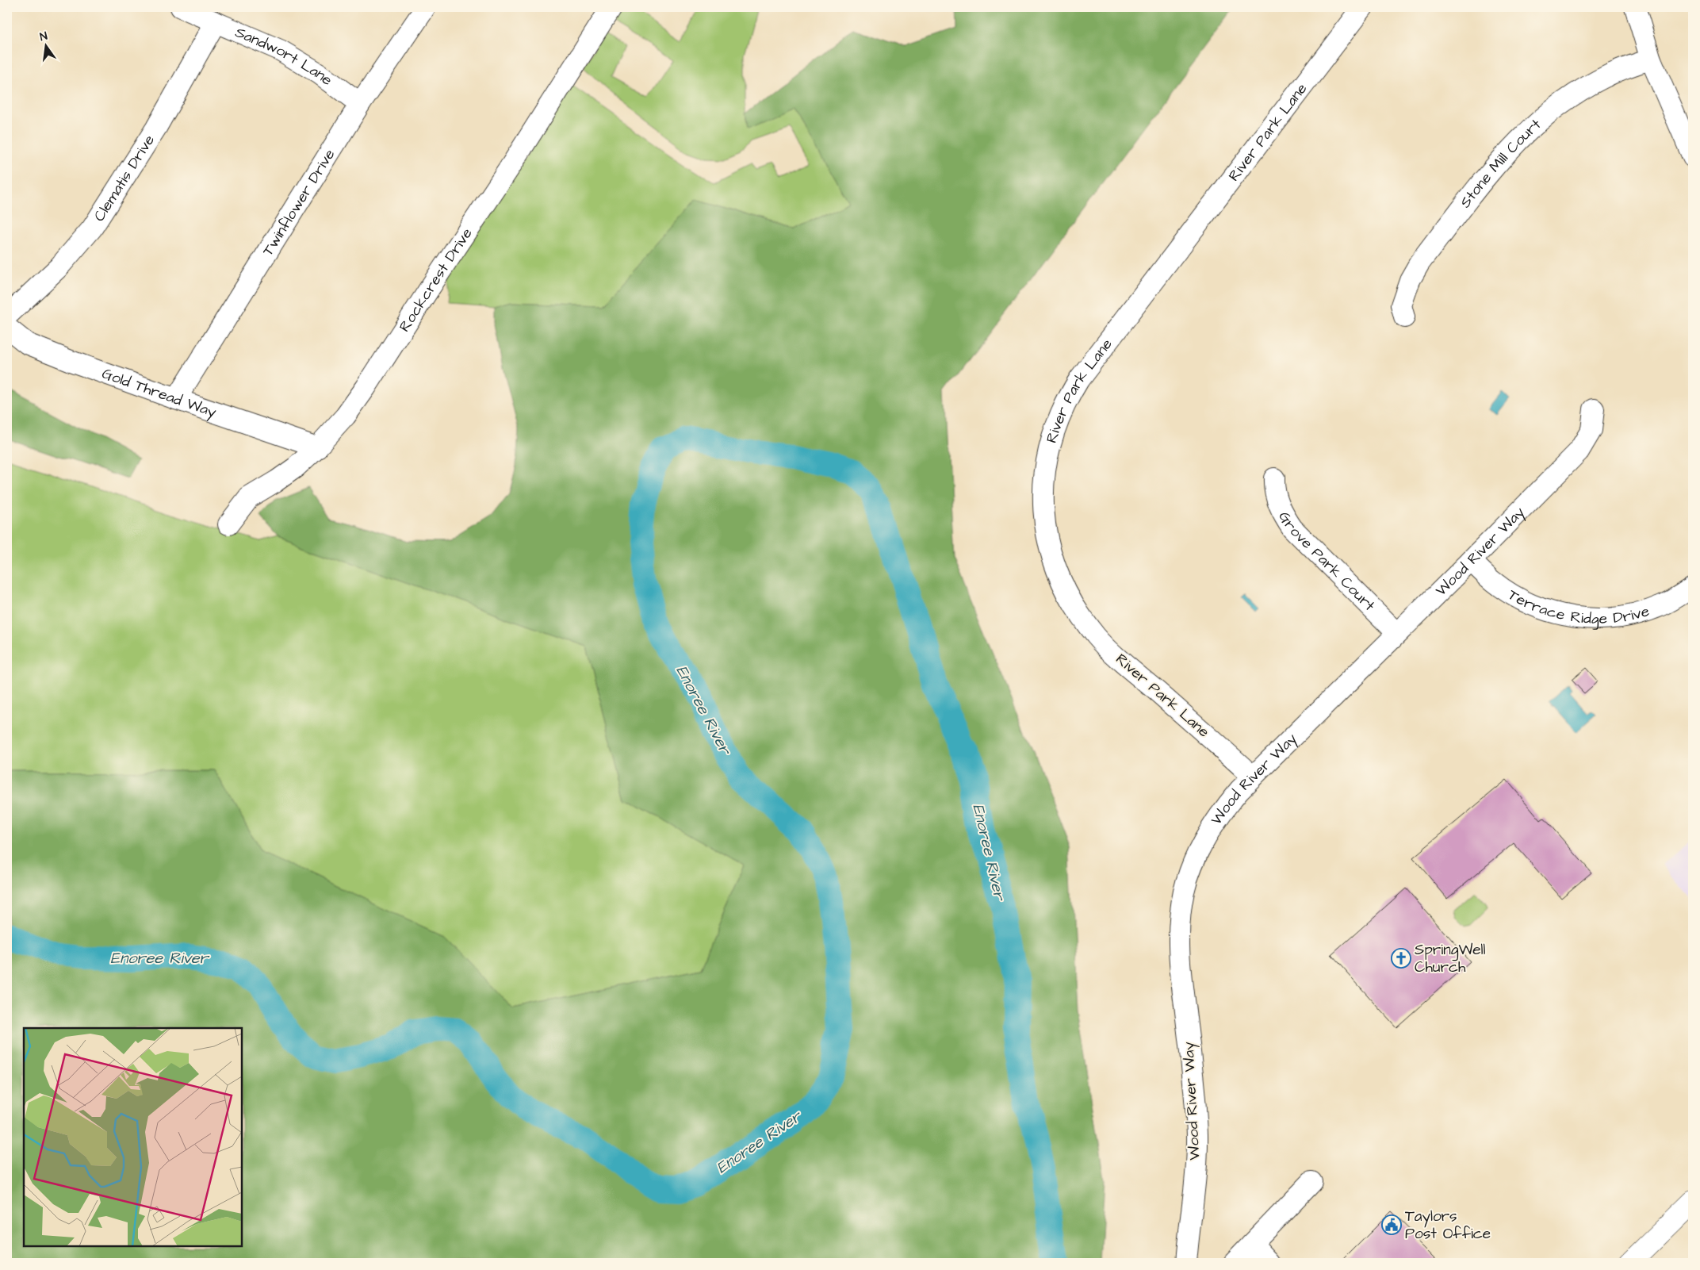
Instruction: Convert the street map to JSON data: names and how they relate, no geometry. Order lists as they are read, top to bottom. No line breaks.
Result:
{"streets":{"street":["Sandwort Lane","River Park Lane","Stone Mill Court","Clematis Drive","Twinflower Drive","Rockcrest Drive","Gold Thread Way","Wood River Way","Grove Park Court","Terrace Ridge Drive"]},"crossings":[["Sandwort Lane","Clematis Drive"],["Sandwort Lane","Twinflower Drive"],["River Park Lane","Wood River Way"],["Twinflower Drive","Gold Thread Way"],["Rockcrest Drive","Gold Thread Way"],["Wood River Way","Grove Park Court"],["Wood River Way","Terrace Ridge Drive"]],"water":["Enoree River"],"places":{"church":["SpringWell Church"],"public building":["Taylors Post Office"]},"north":"top"}
